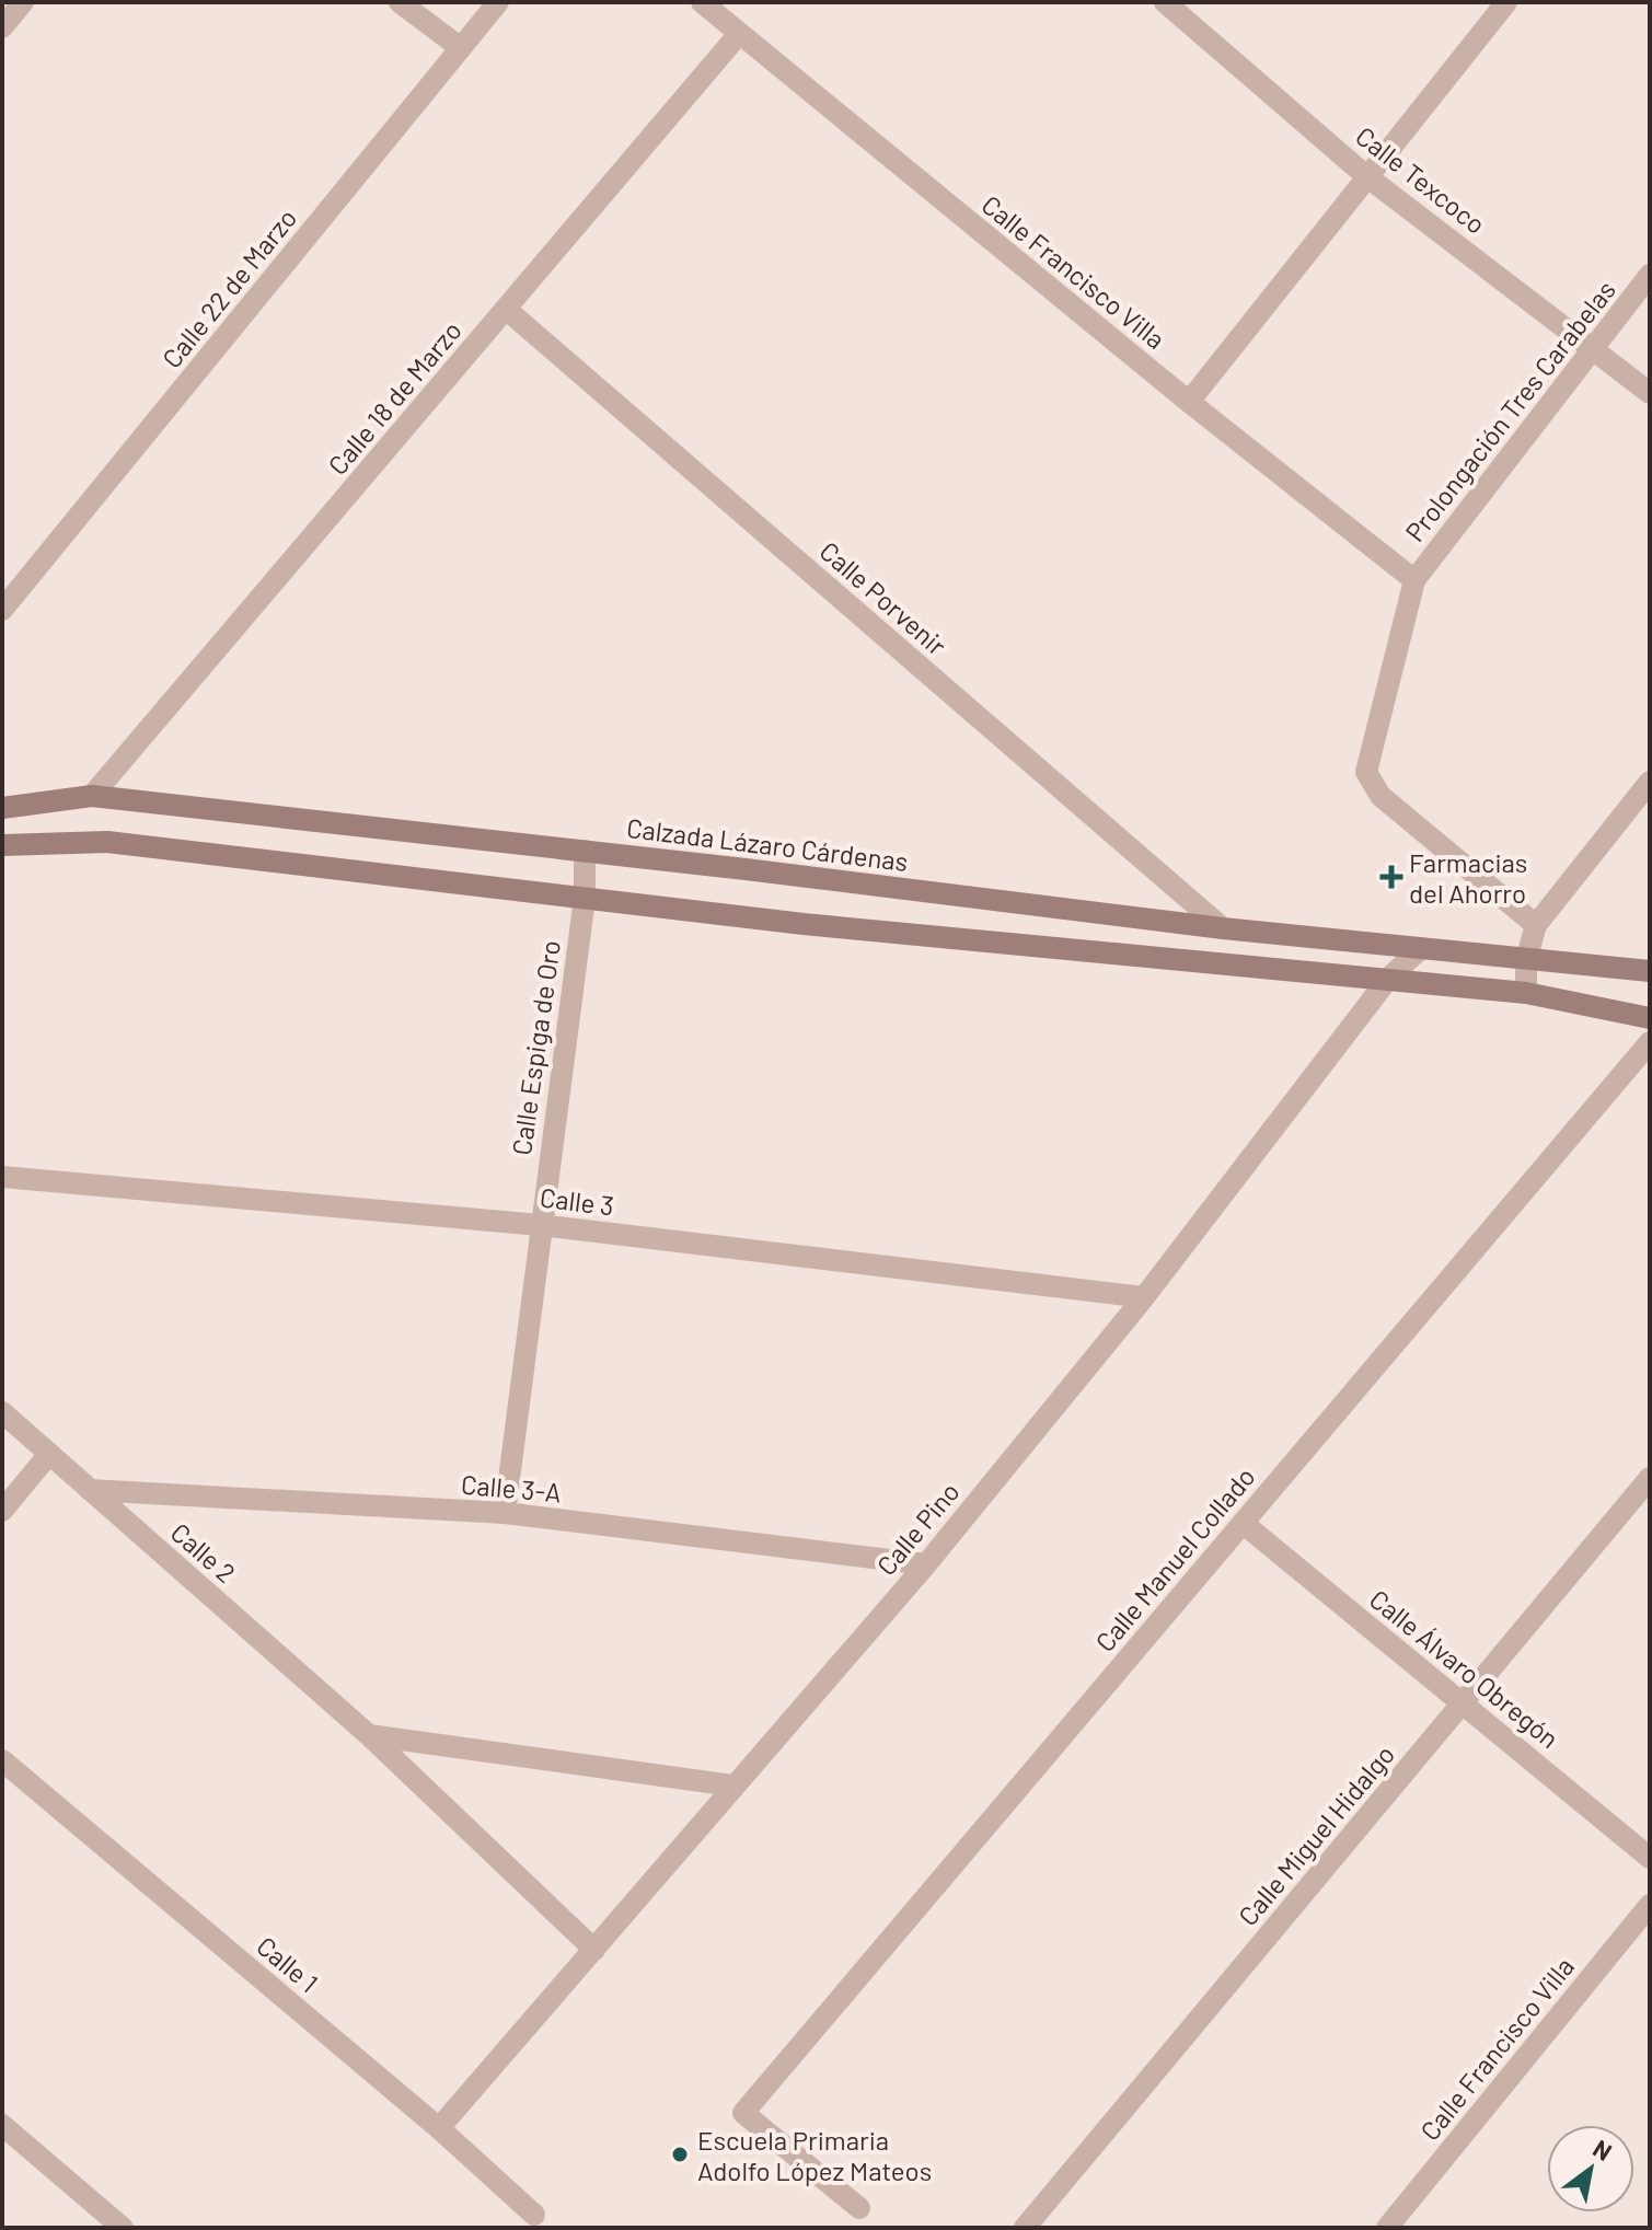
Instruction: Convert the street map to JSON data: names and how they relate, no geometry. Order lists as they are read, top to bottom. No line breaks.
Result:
{"streets":{"street":["Calle Texcoco","Calle Francisco Villa","Calle 22 de Marzo","Calle 18 de Marzo","Prolongación Tres Carabelas","Calle Porvenir","Calzada Lázaro Cárdenas","Calle Espiga de Oro","Calle 3","Calle 3-A","Calle Pino","Calle 2","Calle Manuel Collado","Calle Álvaro Obregón","Calle Miguel Hidalgo","Calle 1"]},"crossings":[["Calle Texcoco","Prolongación Tres Carabelas"],["Calle Francisco Villa","Calle 18 de Marzo"],["Calle Francisco Villa","Prolongación Tres Carabelas"],["Calle 18 de Marzo","Calle Porvenir"],["Calle 18 de Marzo","Calzada Lázaro Cárdenas"],["Calle Porvenir","Calzada Lázaro Cárdenas"],["Calzada Lázaro Cárdenas","Calle Espiga de Oro"],["Calzada Lázaro Cárdenas","Calle Pino"],["Calle Espiga de Oro","Calle 3"],["Calle Espiga de Oro","Calle 3-A"],["Calle 3","Calle Pino"],["Calle 3-A","Calle Pino"],["Calle 3-A","Calle 2"],["Calle Pino","Calle 2"],["Calle Pino","Calle 1"],["Calle Manuel Collado","Calle Álvaro Obregón"],["Calle Álvaro Obregón","Calle Miguel Hidalgo"]],"places":{"health":["Farmacias del Ahorro"],"other":["Escuela Primaria Adolfo López Mateos"]},"north":"top right"}
